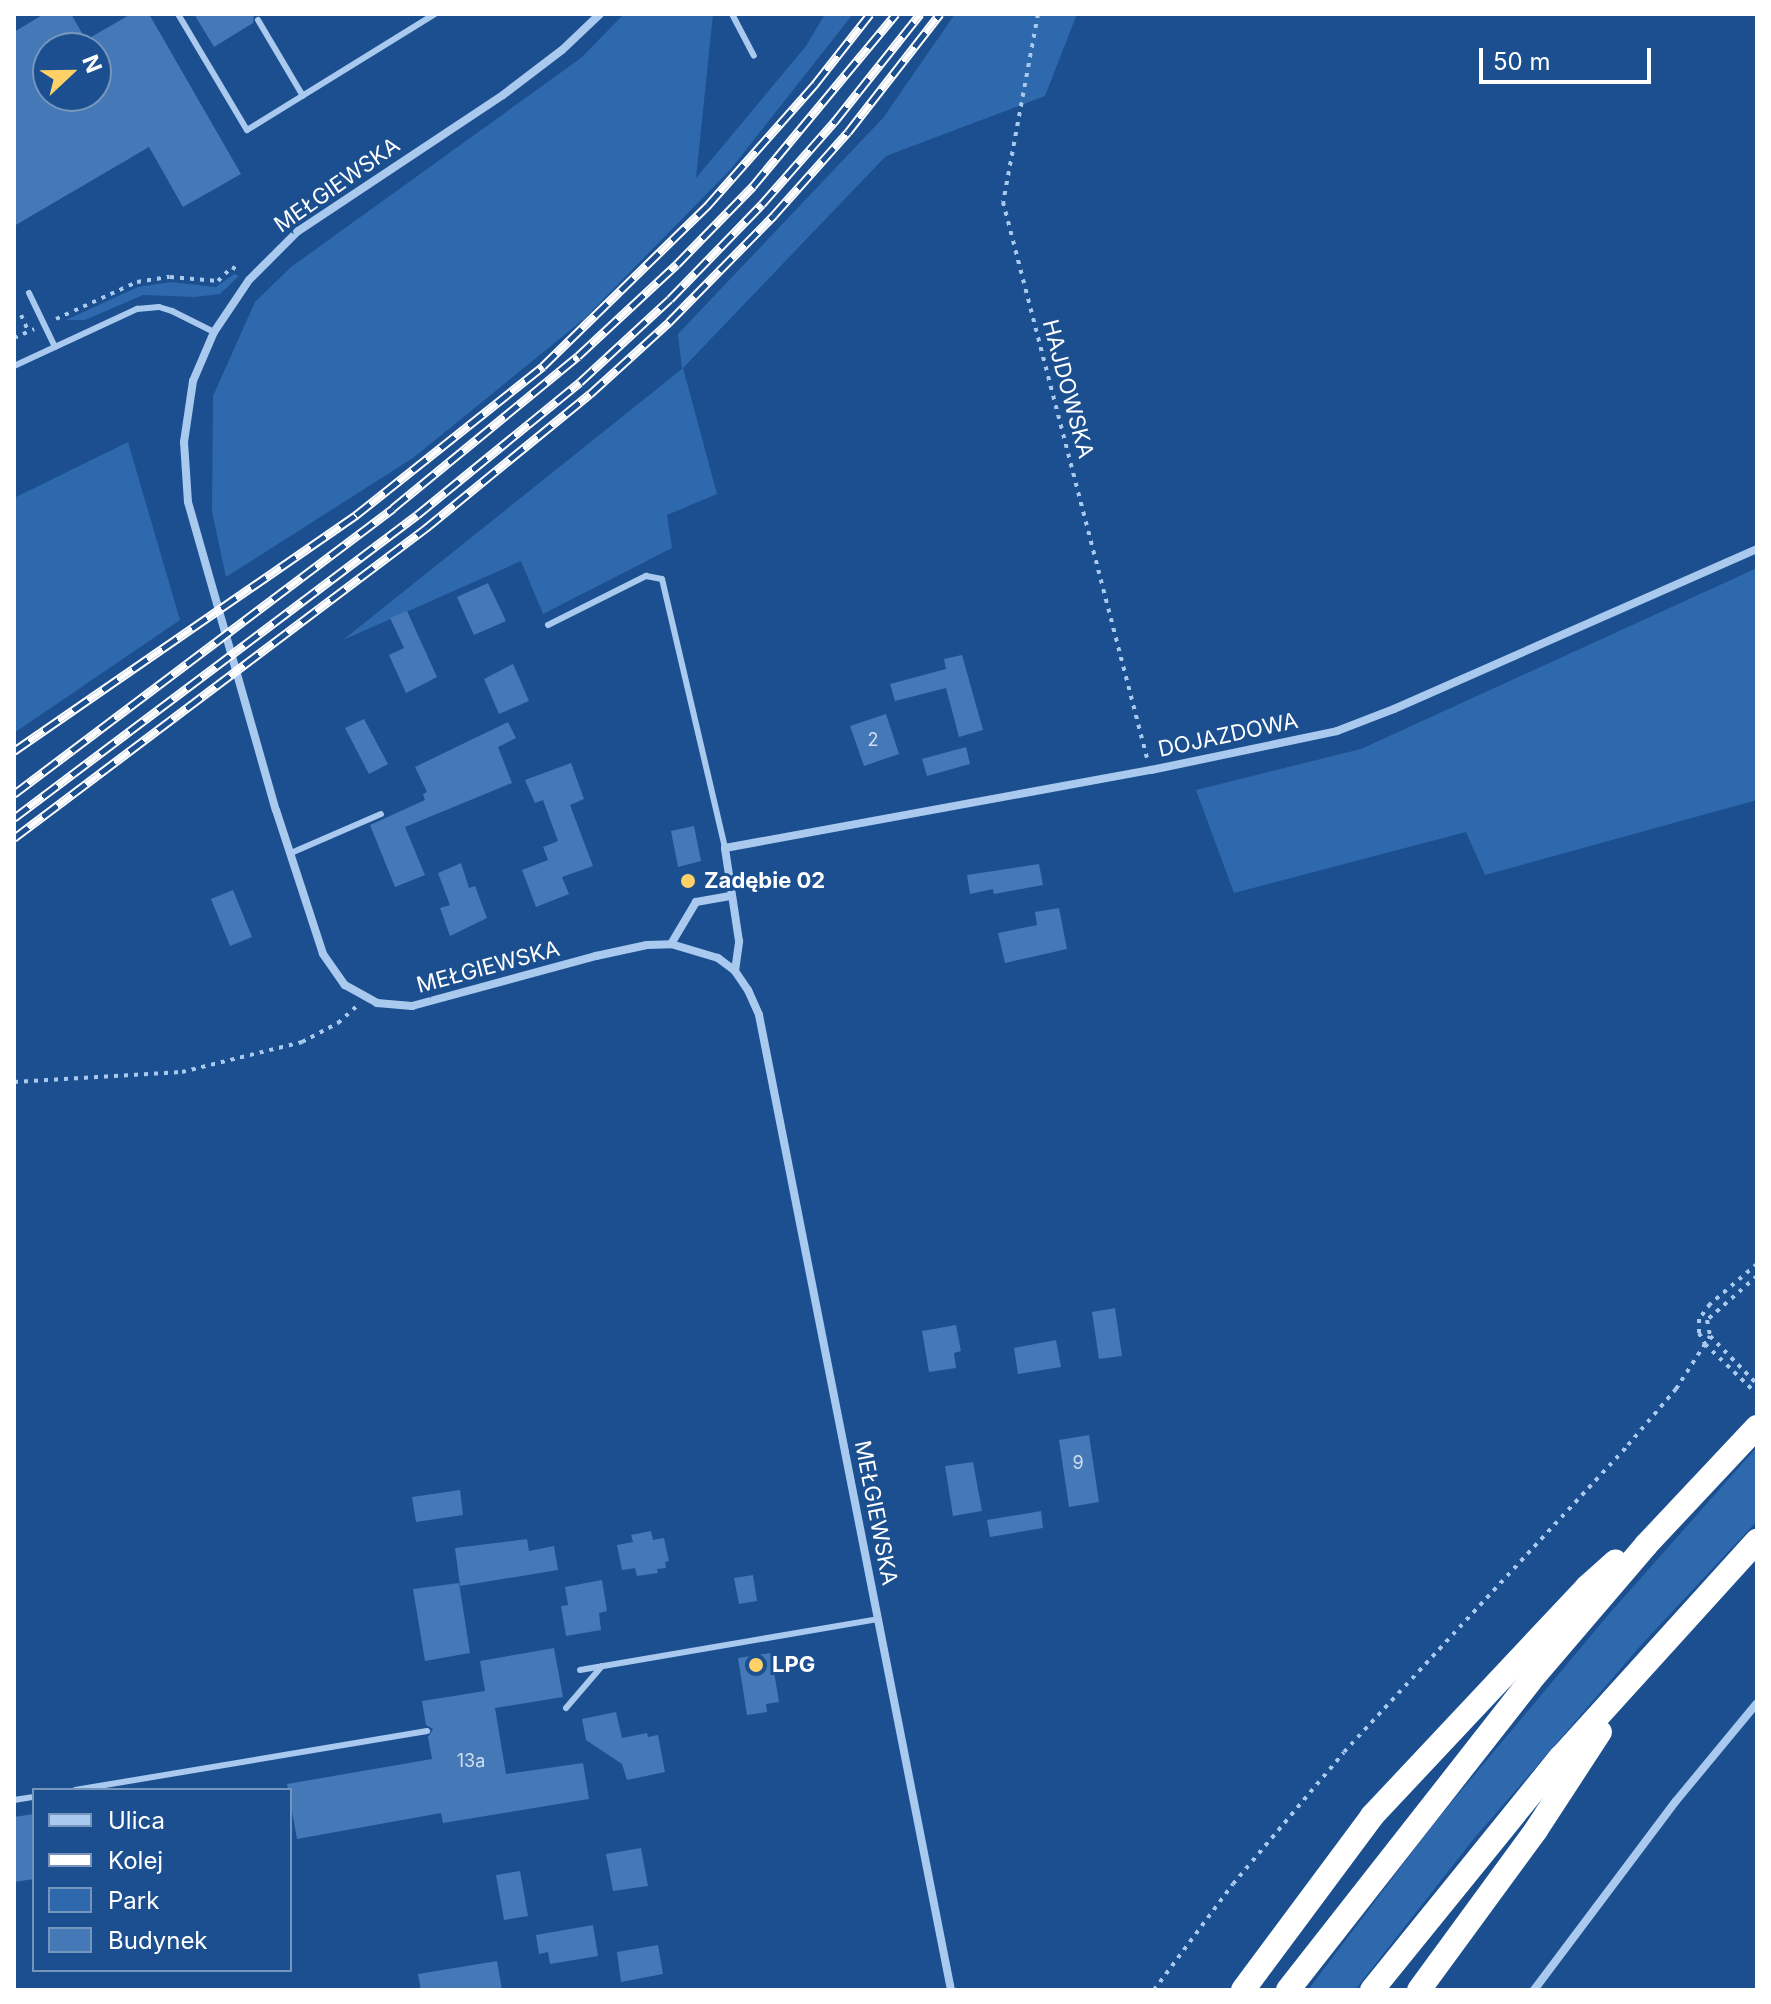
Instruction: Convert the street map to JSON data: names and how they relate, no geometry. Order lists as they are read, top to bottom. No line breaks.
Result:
{"streets":{"street":["MEŁGIEWSKA","DOJAZDOWA"],"path":["HAJDOWSKA"]},"crossings":[["HAJDOWSKA","DOJAZDOWA"]],"places":["Zadębie 02","LPG"],"house_numbers":["2","9","13a"],"legend":["Ulica","Kolej","Park","Budynek"],"scale_bar":"50 m","north":"right"}
